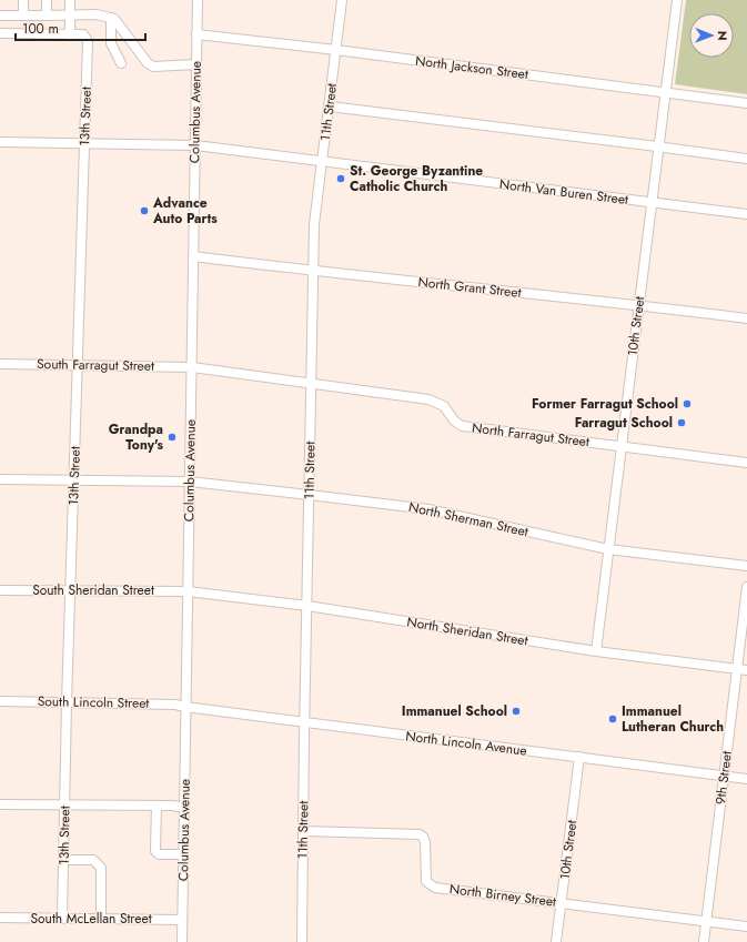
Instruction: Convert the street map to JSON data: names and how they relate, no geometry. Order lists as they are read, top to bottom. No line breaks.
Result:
{"streets":{"street":["North Jackson Street","Columbus Avenue","11th Street","13th Street","North Van Buren Street","North Grant Street","10th Street","South Farragut Street","North Farragut Street","North Sherman Street","South Sheridan Street","North Sheridan Street","South Lincoln Street","North Lincoln Avenue","9th Street","North Birney Street","South McLellan Street"]},"crossings":[["North Jackson Street","Columbus Avenue"],["North Jackson Street","11th Street"],["North Jackson Street","10th Street"],["Columbus Avenue","North Van Buren Street"],["Columbus Avenue","North Grant Street"],["Columbus Avenue","South Farragut Street"],["Columbus Avenue","North Farragut Street"],["Columbus Avenue","North Sherman Street"],["Columbus Avenue","South Sheridan Street"],["Columbus Avenue","North Sheridan Street"],["Columbus Avenue","South Lincoln Street"],["Columbus Avenue","North Lincoln Avenue"],["Columbus Avenue","South McLellan Street"],["11th Street","North Van Buren Street"],["11th Street","North Grant Street"],["11th Street","North Farragut Street"],["11th Street","North Sherman Street"],["11th Street","North Sheridan Street"],["11th Street","North Lincoln Avenue"],["11th Street","North Birney Street"],["13th Street","North Van Buren Street"],["13th Street","South Farragut Street"],["13th Street","North Sherman Street"],["13th Street","South Sheridan Street"],["13th Street","South Lincoln Street"],["13th Street","South McLellan Street"],["North Van Buren Street","10th Street"],["North Grant Street","10th Street"],["10th Street","North Farragut Street"],["10th Street","North Sherman Street"],["10th Street","North Sheridan Street"],["10th Street","North Lincoln Avenue"],["10th Street","North Birney Street"],["South Farragut Street","North Farragut Street"],["South Sheridan Street","North Sheridan Street"],["North Sheridan Street","9th Street"],["South Lincoln Street","North Lincoln Avenue"],["North Lincoln Avenue","9th Street"],["9th Street","North Birney Street"]],"places":["St. George Byzantine Catholic Church","Advance Auto Parts","Former Farragut School","Farragut School","Grandpa Tony's","Immanuel School","Immanuel Lutheran Church"],"scale_bar":"100 m","north":"right"}
